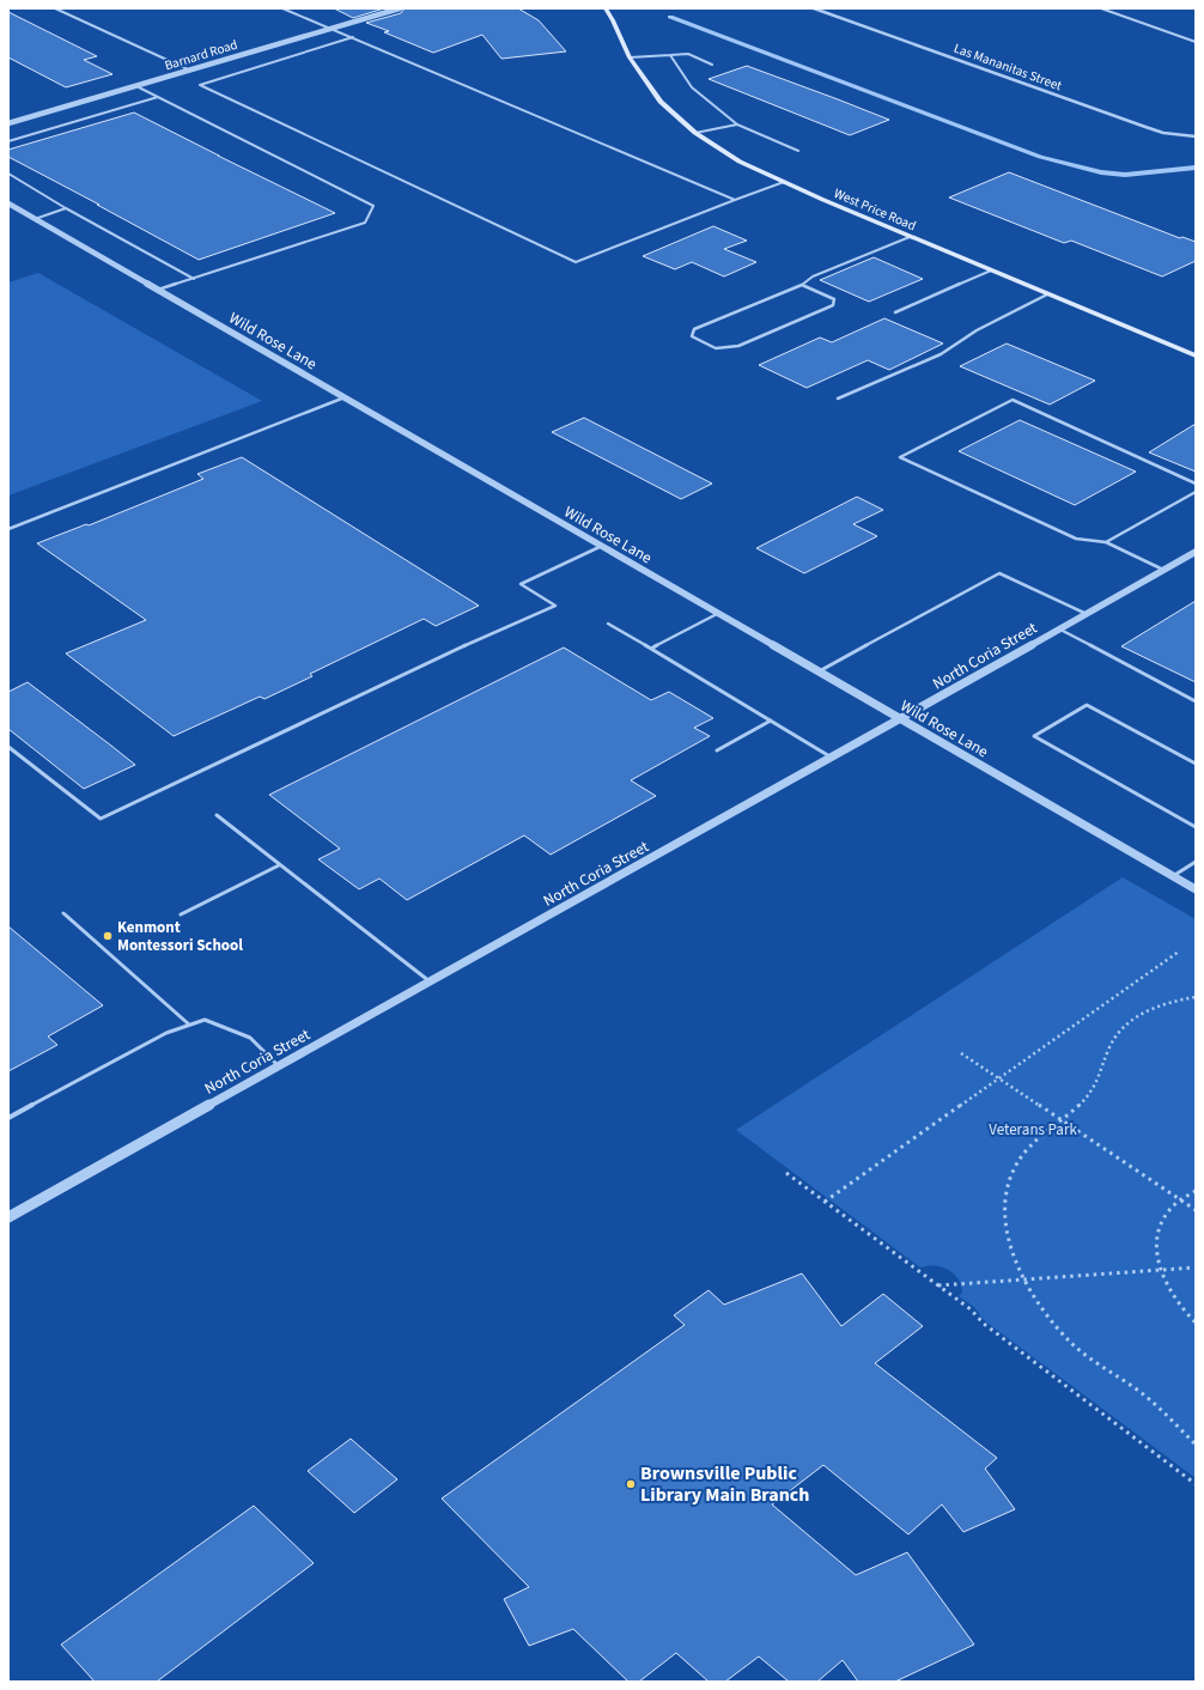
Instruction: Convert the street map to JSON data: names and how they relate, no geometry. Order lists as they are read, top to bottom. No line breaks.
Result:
{"streets":{"main road":["West Price Road"],"street":["Barnard Road","Las Mananitas Street","Wild Rose Lane","North Coria Street"]},"crossings":[["Wild Rose Lane","North Coria Street"]],"parks":["Veterans Park"],"places":["Kenmont Montessori School","Brownsville Public Library Main Branch"]}
